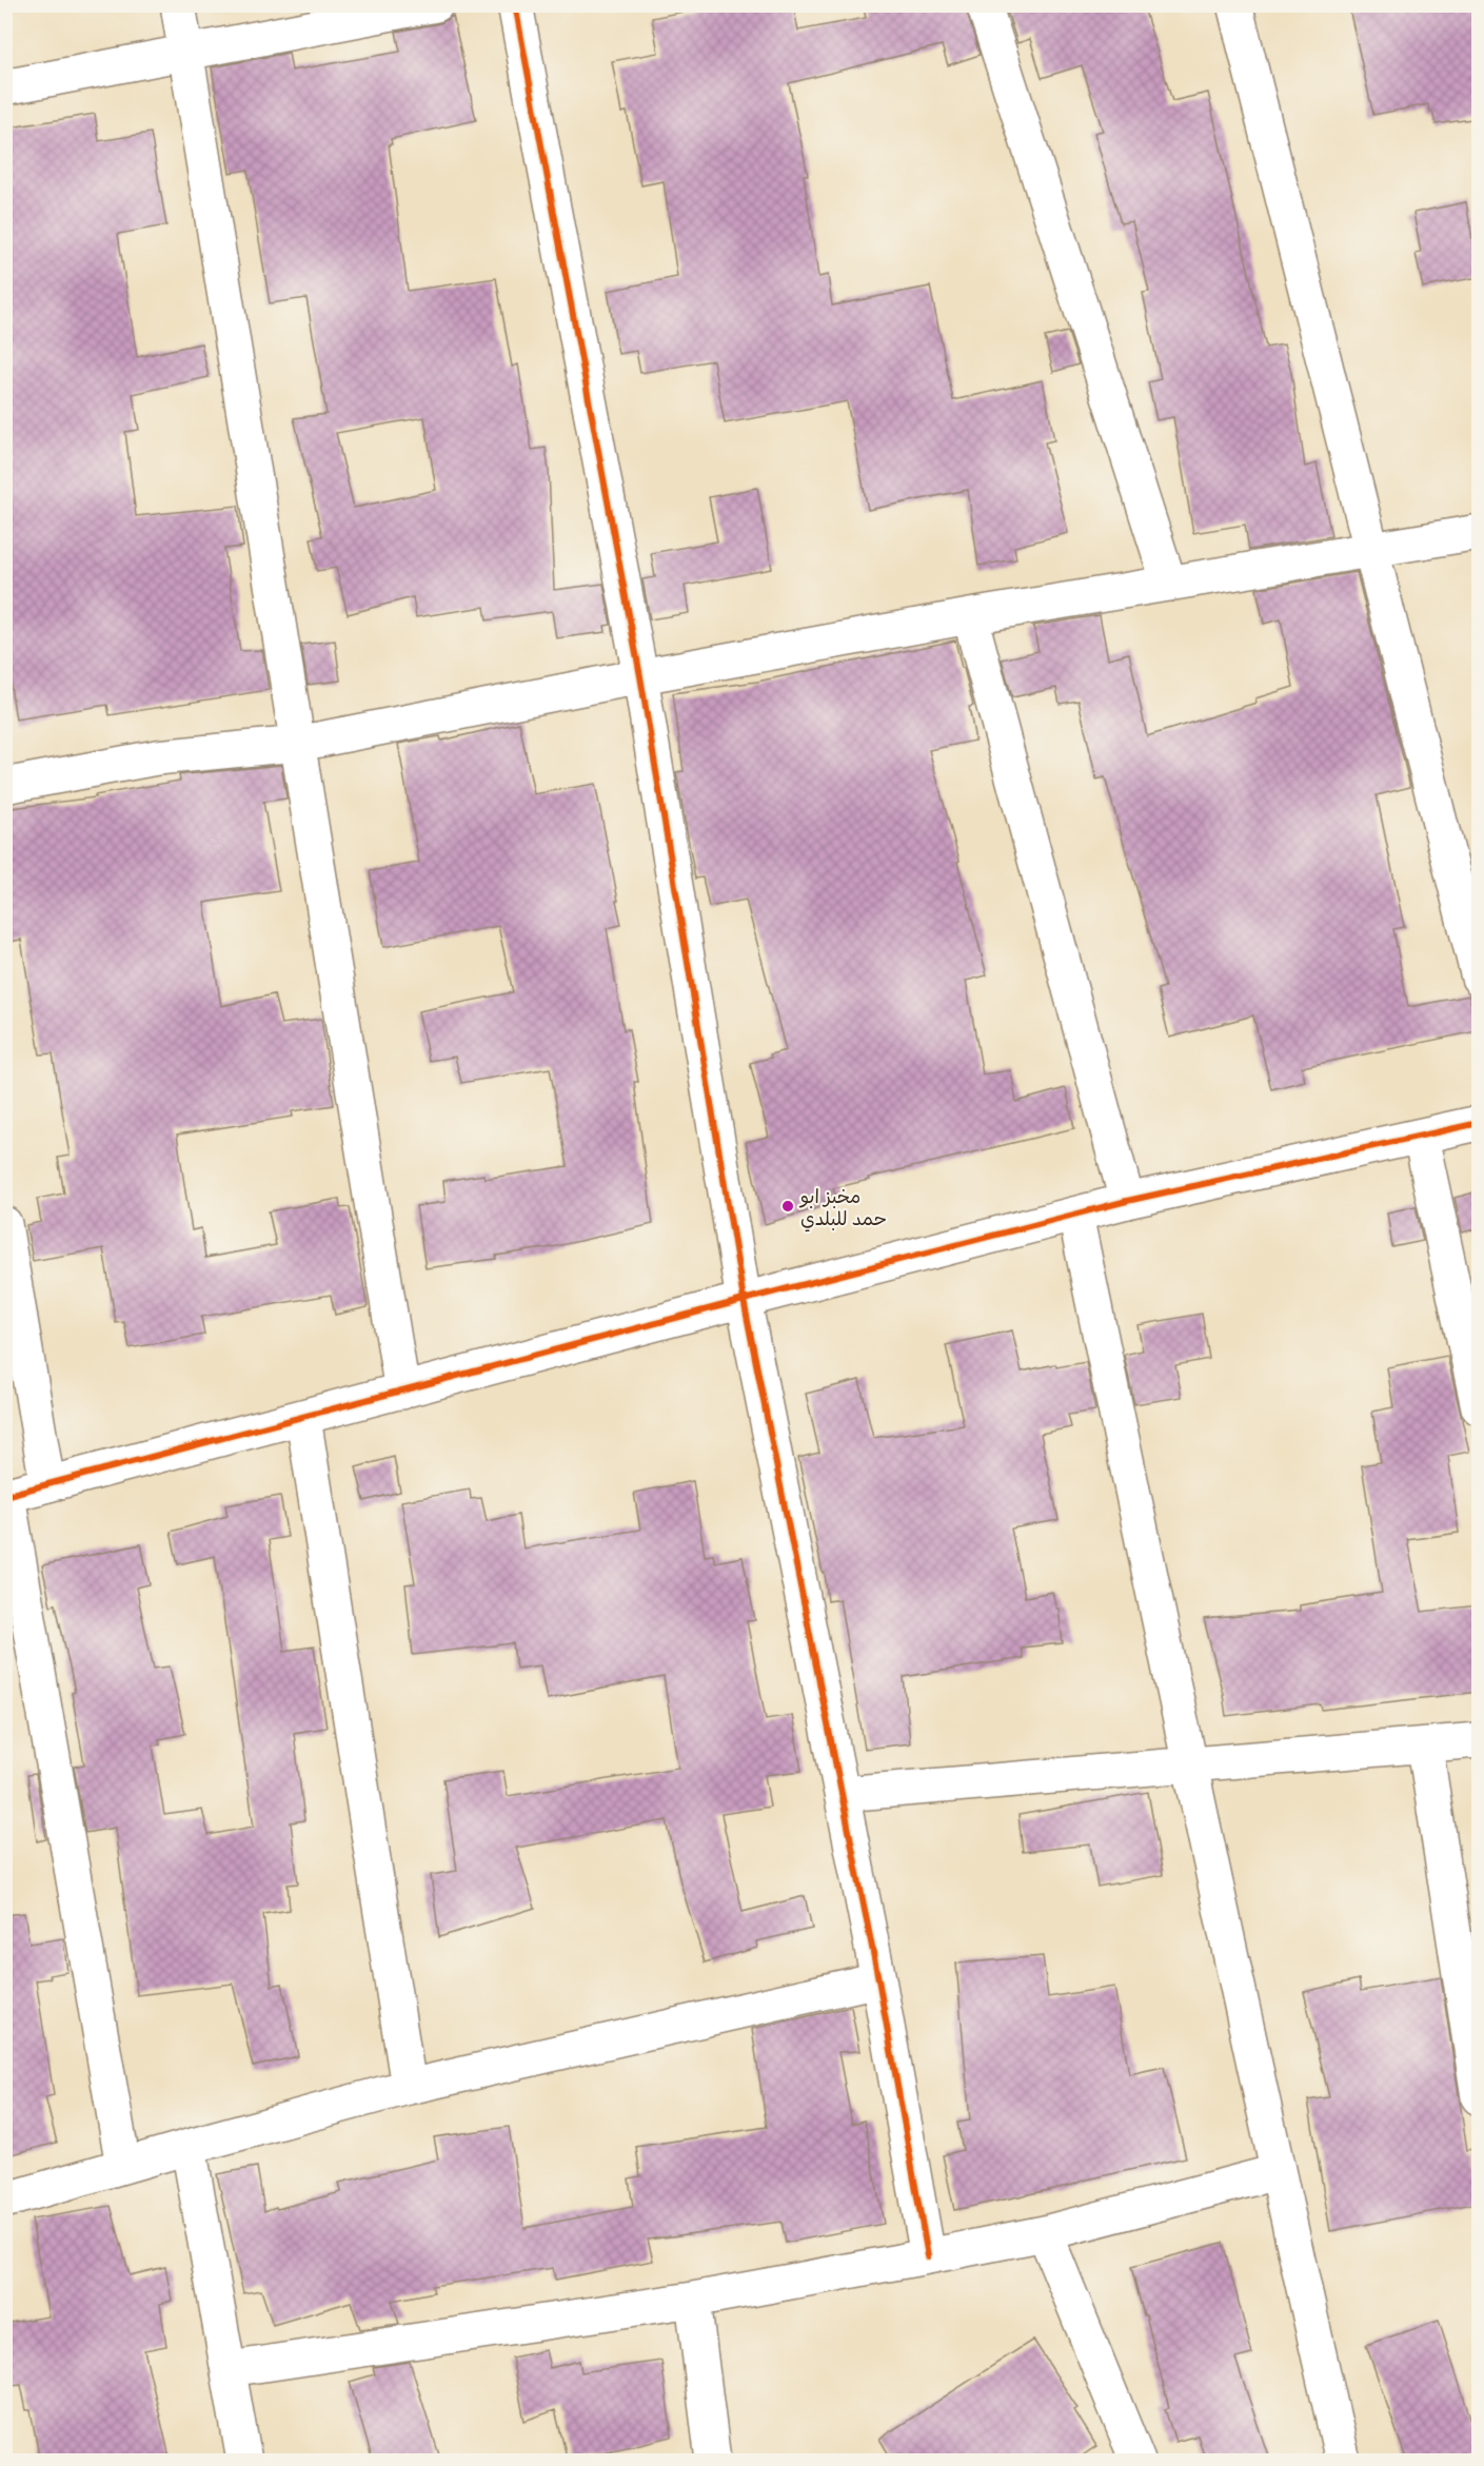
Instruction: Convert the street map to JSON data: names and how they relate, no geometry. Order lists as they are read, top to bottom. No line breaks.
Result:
{"places":["مخبز ابو حمد للبلدي"]}
